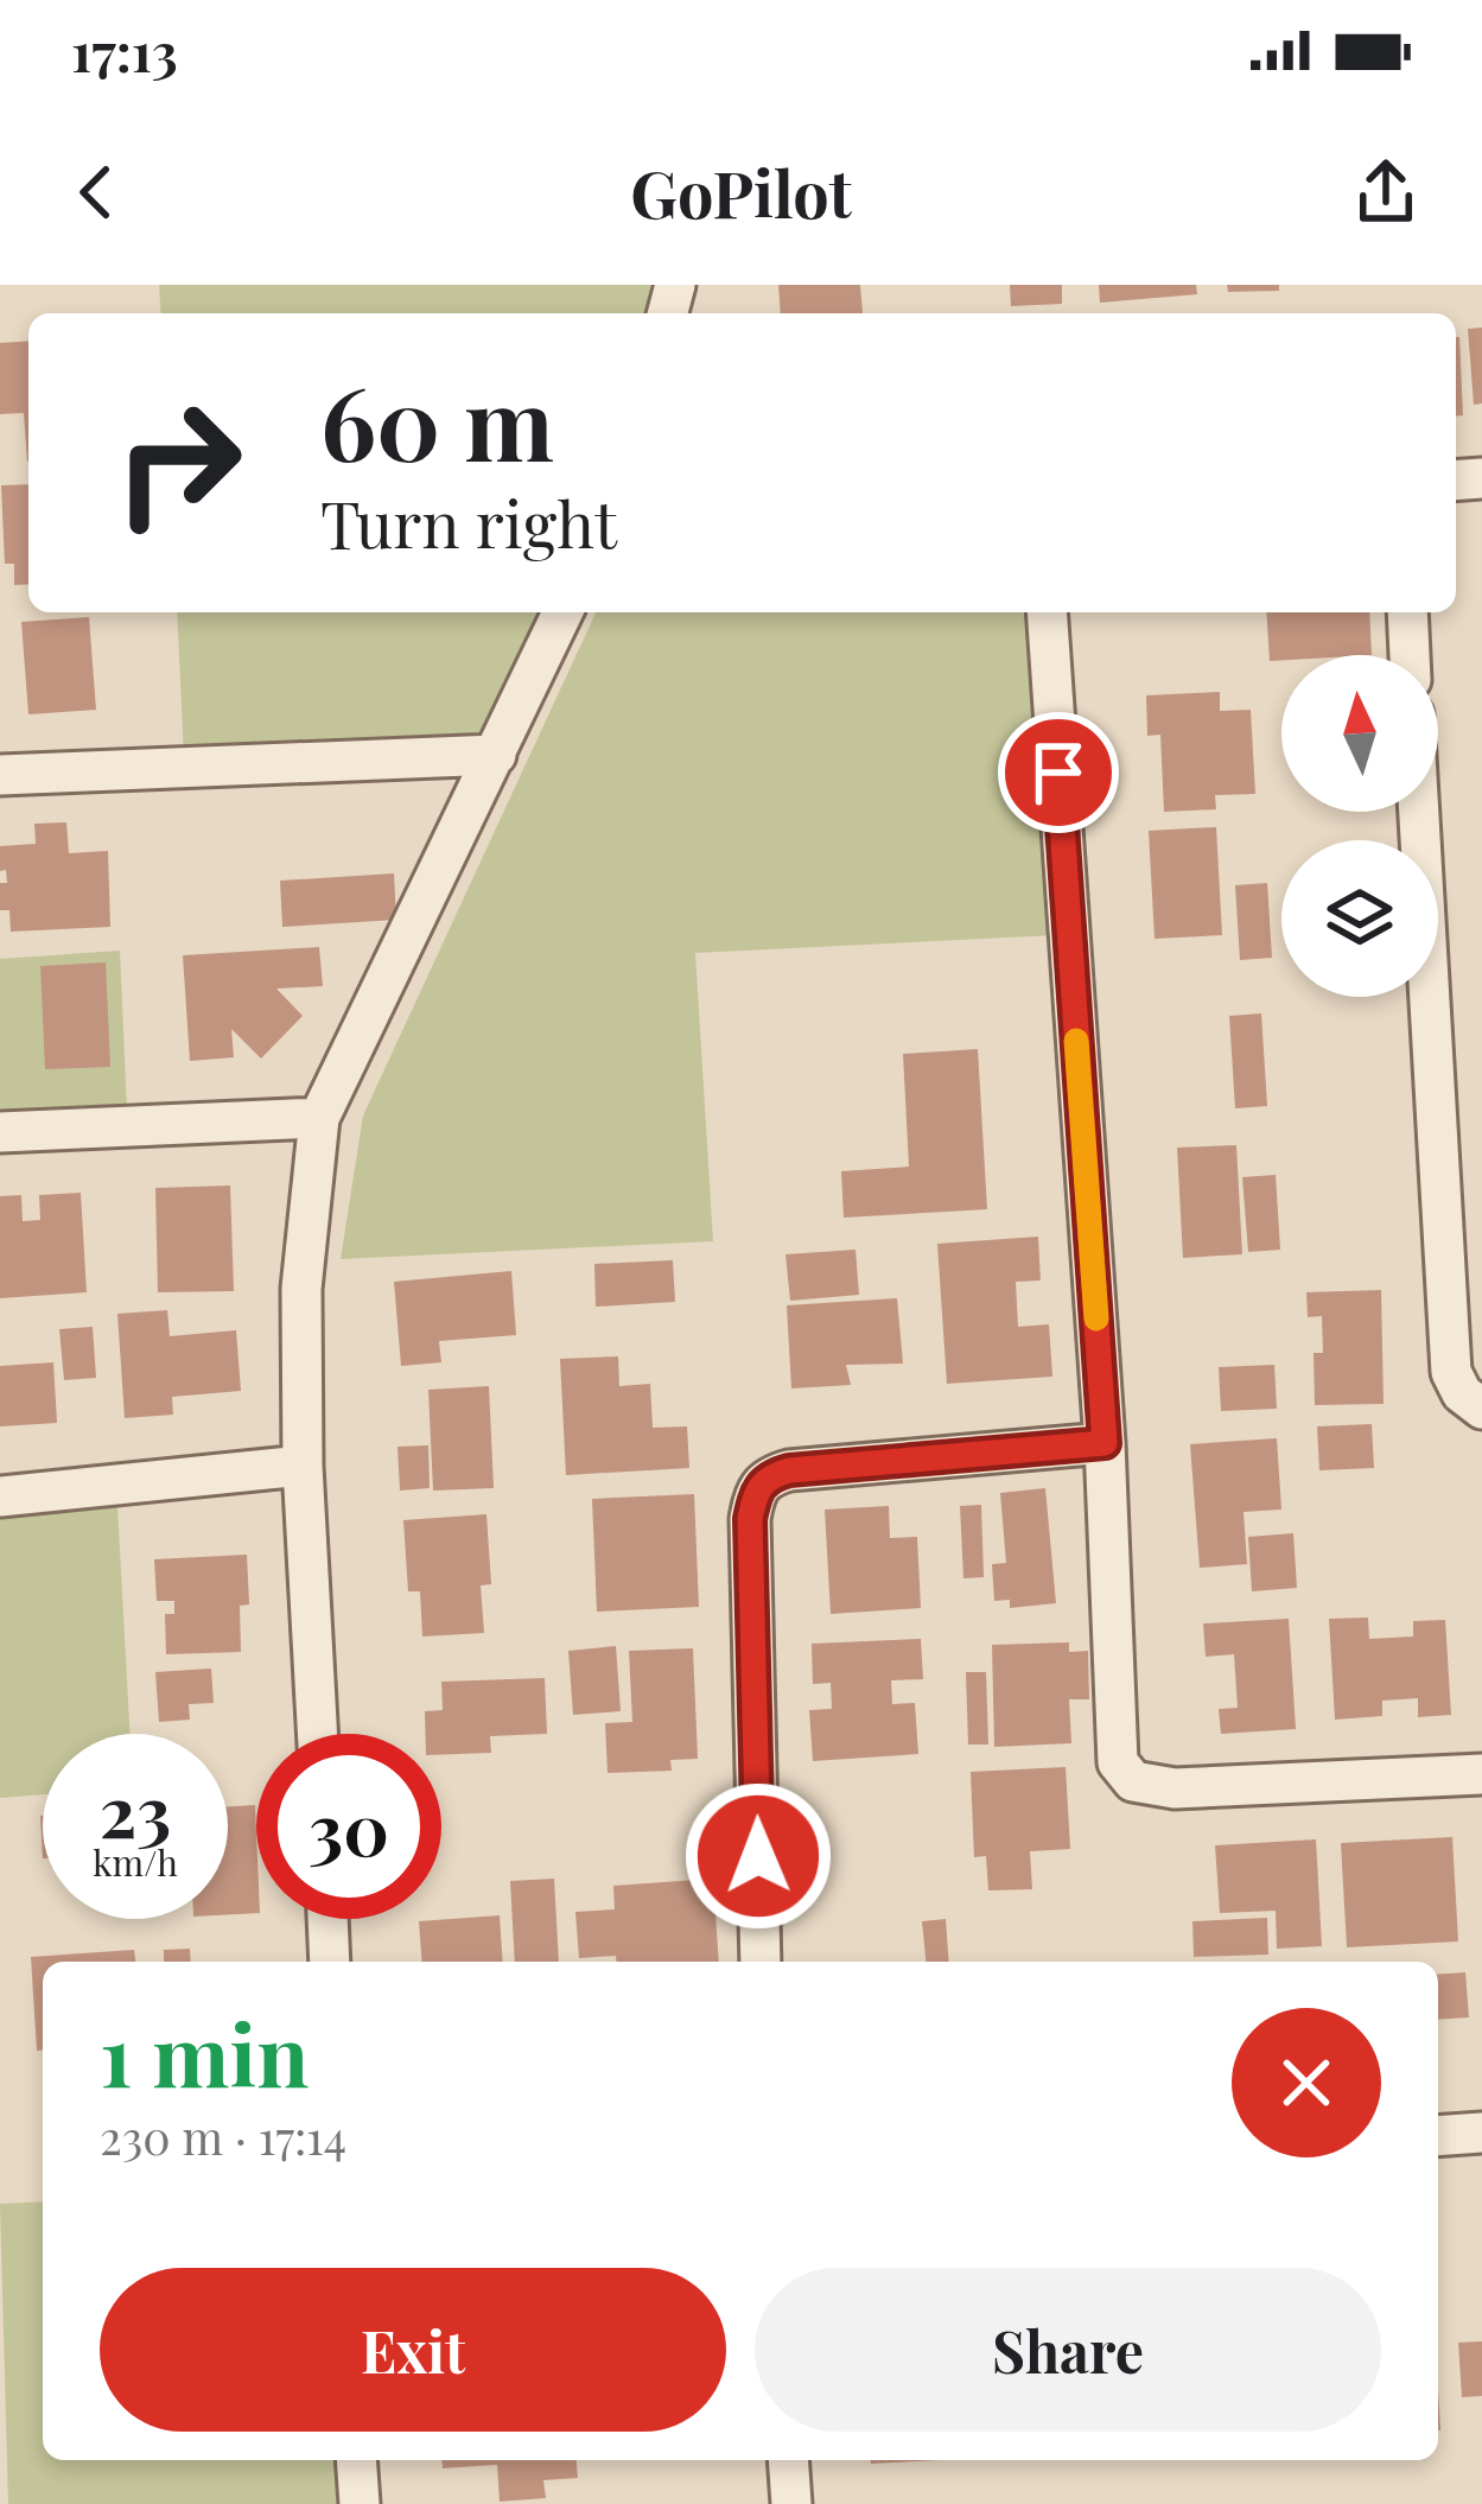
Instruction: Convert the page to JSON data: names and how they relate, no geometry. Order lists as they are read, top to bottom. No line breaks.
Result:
{"north":"top","page":{"status":"17:13","header":"GoPilot","turn":["60 m","Turn right"],"speed":"23 km/h","limit":"30","heading":["1 min","230 m · 17:14"],"buttons":["Exit","Share"]}}
